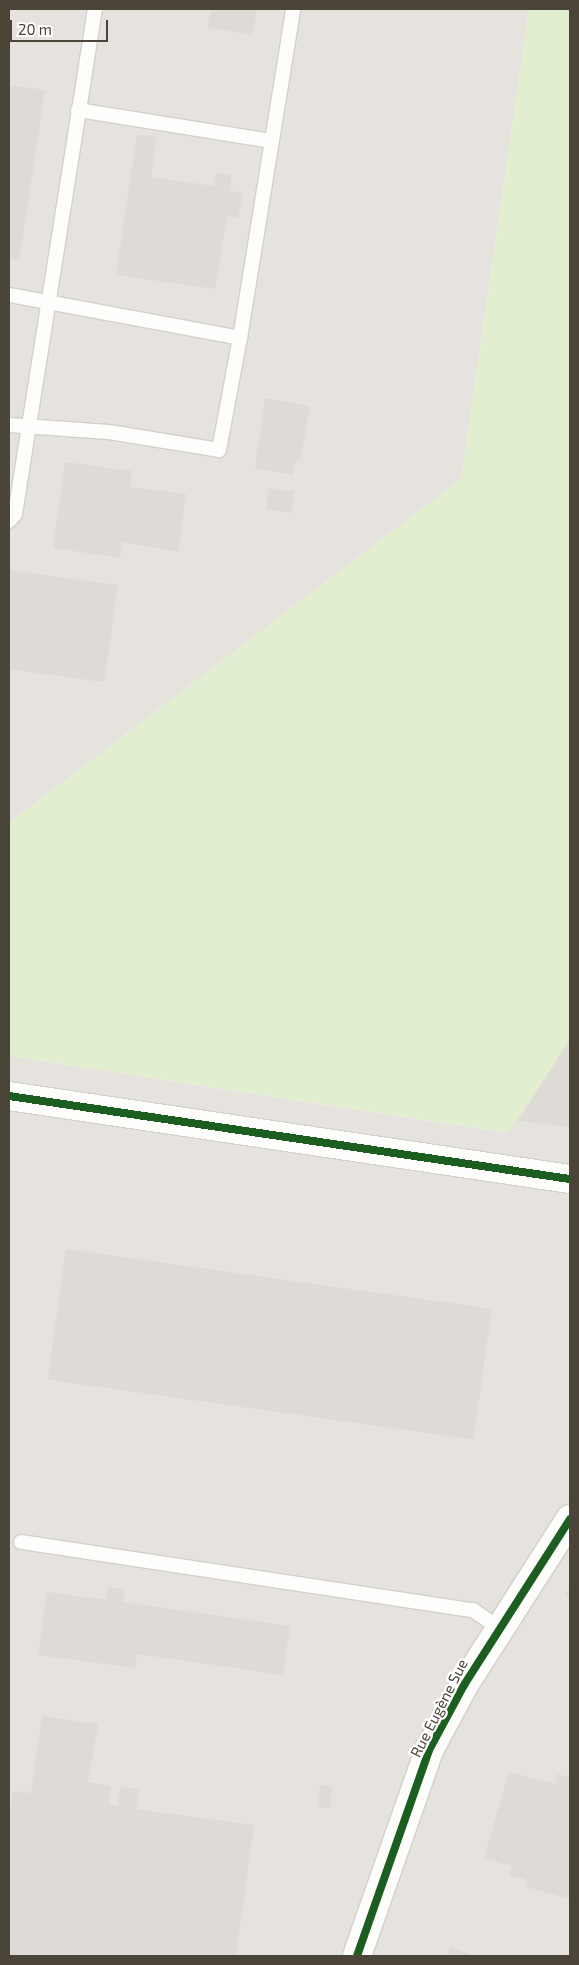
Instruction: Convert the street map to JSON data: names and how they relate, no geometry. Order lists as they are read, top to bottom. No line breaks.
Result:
{"streets":{"street":["Rue Eugène Sue"]},"scale_bar":"20 m"}
